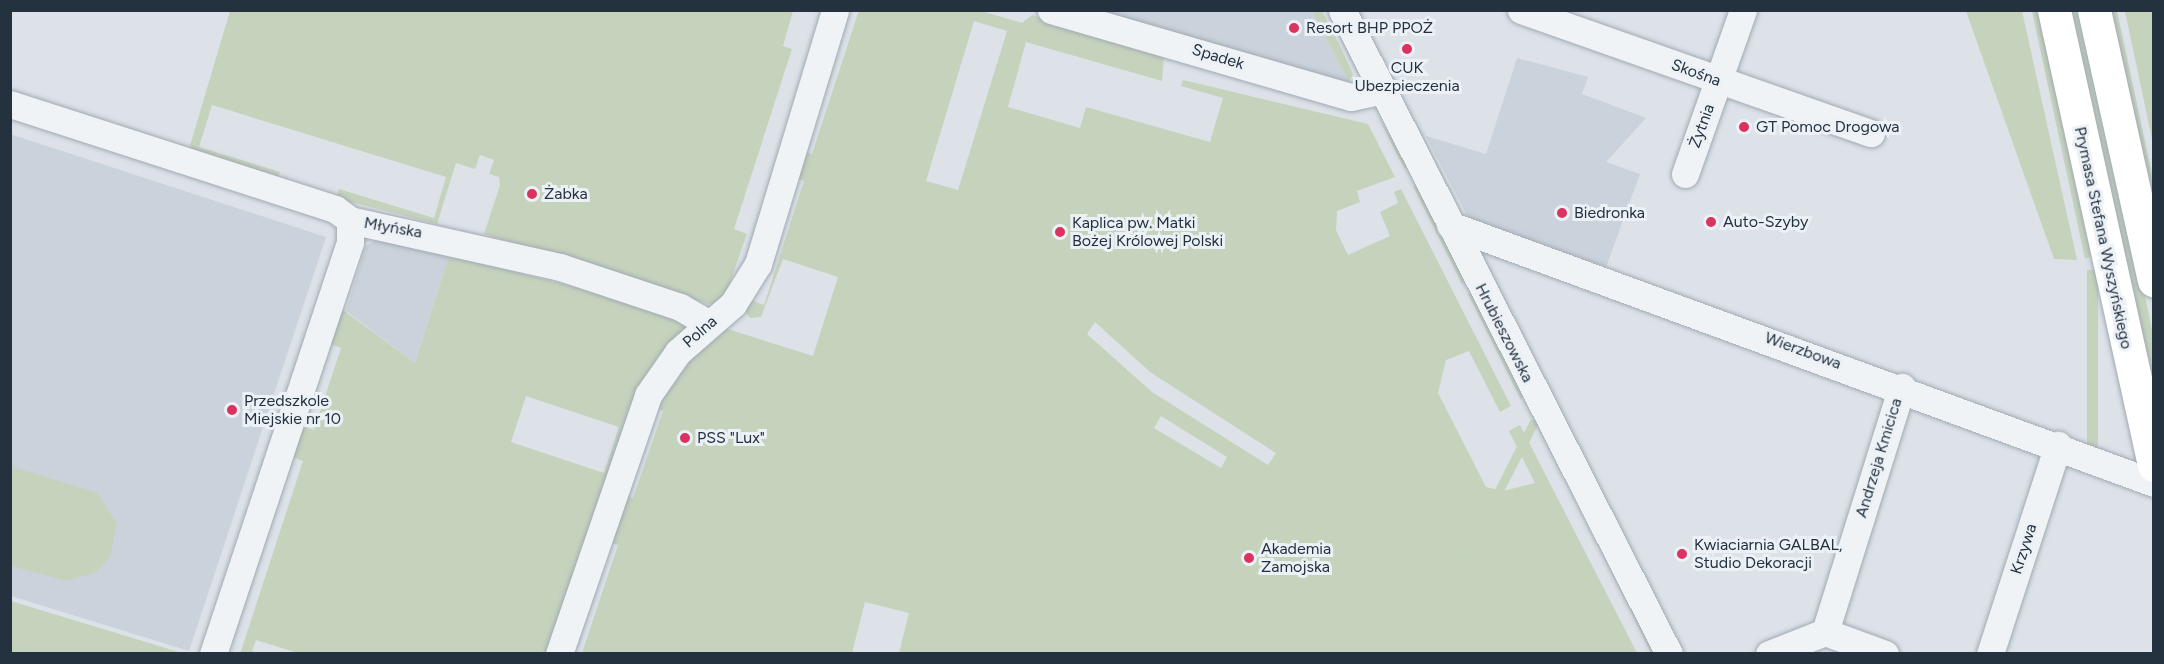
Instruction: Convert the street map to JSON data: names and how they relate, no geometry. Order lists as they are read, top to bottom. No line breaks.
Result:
{"streets":{"main road":["Prymasa Stefana Wyszyńskiego"],"street":["Spadek","Skośna","Żytnia","Młyńska","Polna","Hrubieszowska","Wierzbowa","Andrzeja Kmicica","Krzywa"]},"crossings":[["Spadek","Hrubieszowska"],["Skośna","Żytnia"],["Młyńska","Polna"],["Hrubieszowska","Wierzbowa"],["Wierzbowa","Andrzeja Kmicica"],["Wierzbowa","Krzywa"]],"places":["Resort BHP PPOŻ","CUK Ubezpieczenia","GT Pomoc Drogowa","Żabka","Biedronka","Auto-Szyby","Kaplica pw. Matki Bożej Królowej Polski","Przedszkole Miejskie nr 10","PSS \"Lux\"","Kwiaciarnia GALBAL, Studio Dekoracji","Akademia Zamojska"]}
